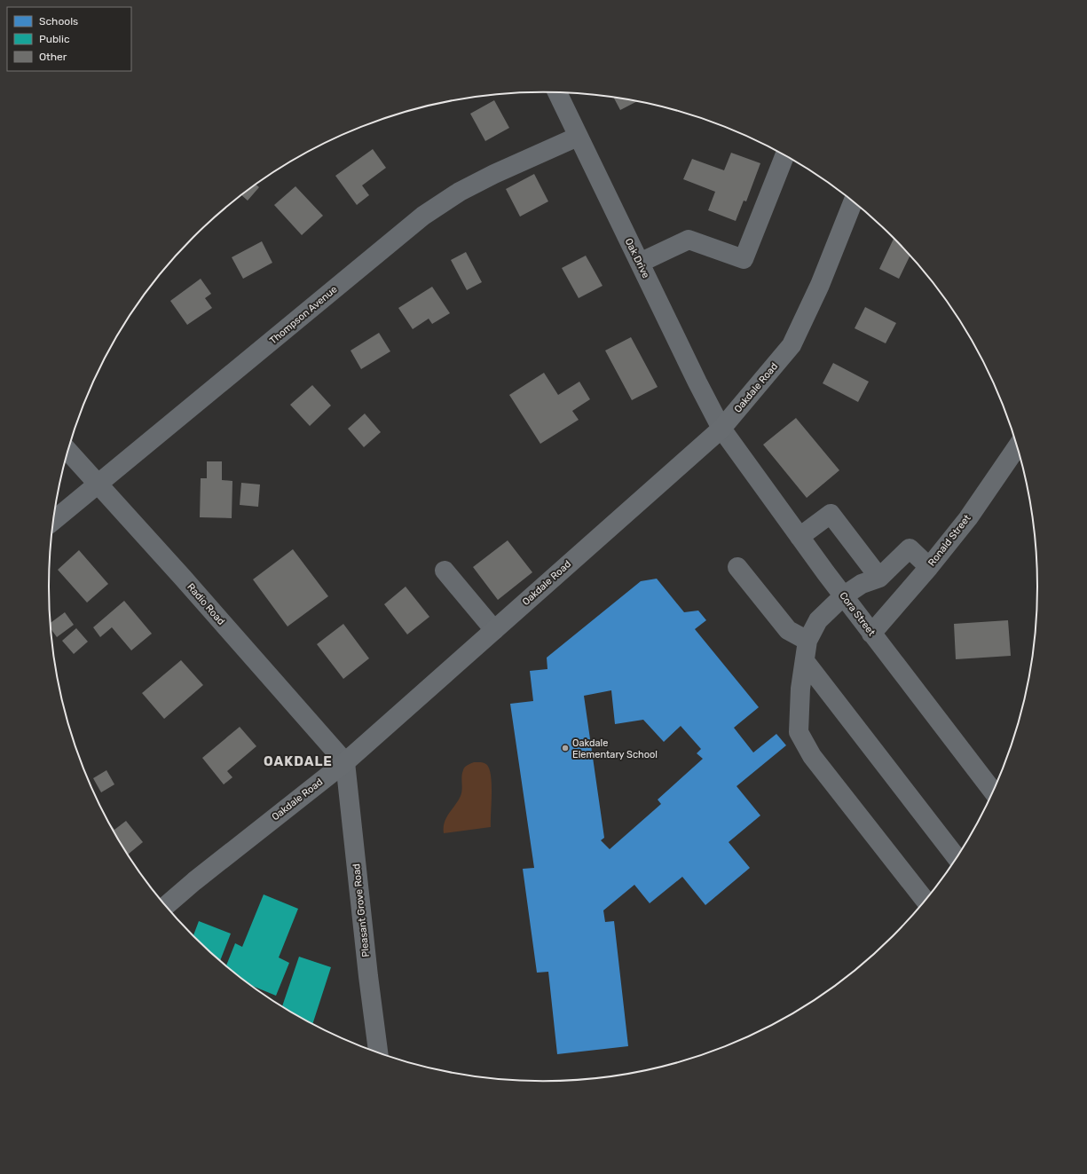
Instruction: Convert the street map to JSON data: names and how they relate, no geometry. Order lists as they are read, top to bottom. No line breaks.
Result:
{"streets":{"main road":["Oakdale Road"],"street":["Oak Drive","Thompson Avenue","Ronald Street","Radio Road","Cora Street","Pleasant Grove Road"]},"crossings":[["Oak Drive","Thompson Avenue"],["Oak Drive","Oakdale Road"],["Oak Drive","Cora Street"],["Thompson Avenue","Radio Road"],["Oakdale Road","Radio Road"],["Oakdale Road","Cora Street"],["Oakdale Road","Pleasant Grove Road"],["Ronald Street","Cora Street"],["Radio Road","Pleasant Grove Road"]],"districts":["OAKDALE"],"places":["Oakdale Elementary School"],"legend":["Schools","Public","Other"]}
